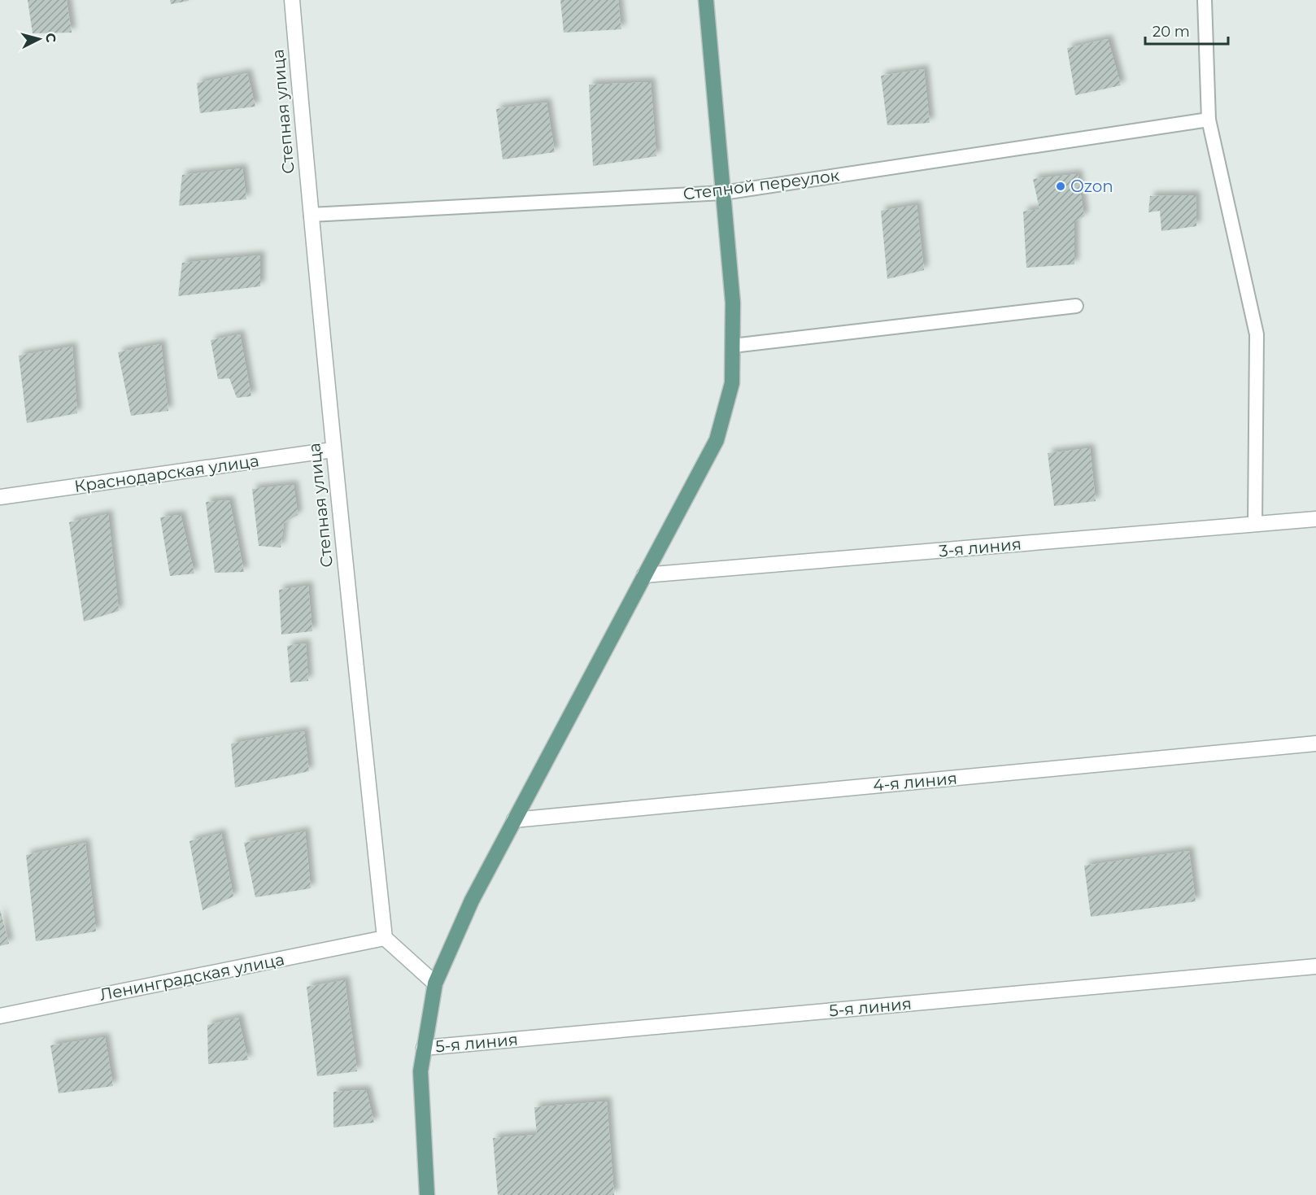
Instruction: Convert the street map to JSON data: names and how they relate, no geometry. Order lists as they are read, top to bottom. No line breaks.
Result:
{"streets":{"street":["Степная улица","Краснодарская улица","3-я линия","4-я линия","Ленинградская улица","5-я линия"],"lane":["Степной переулок"]},"crossings":[["Степная улица","Степной переулок"],["Степная улица","Краснодарская улица"],["Степная улица","Ленинградская улица"]],"places":["Ozon"],"scale_bar":"20 m","north":"right"}
